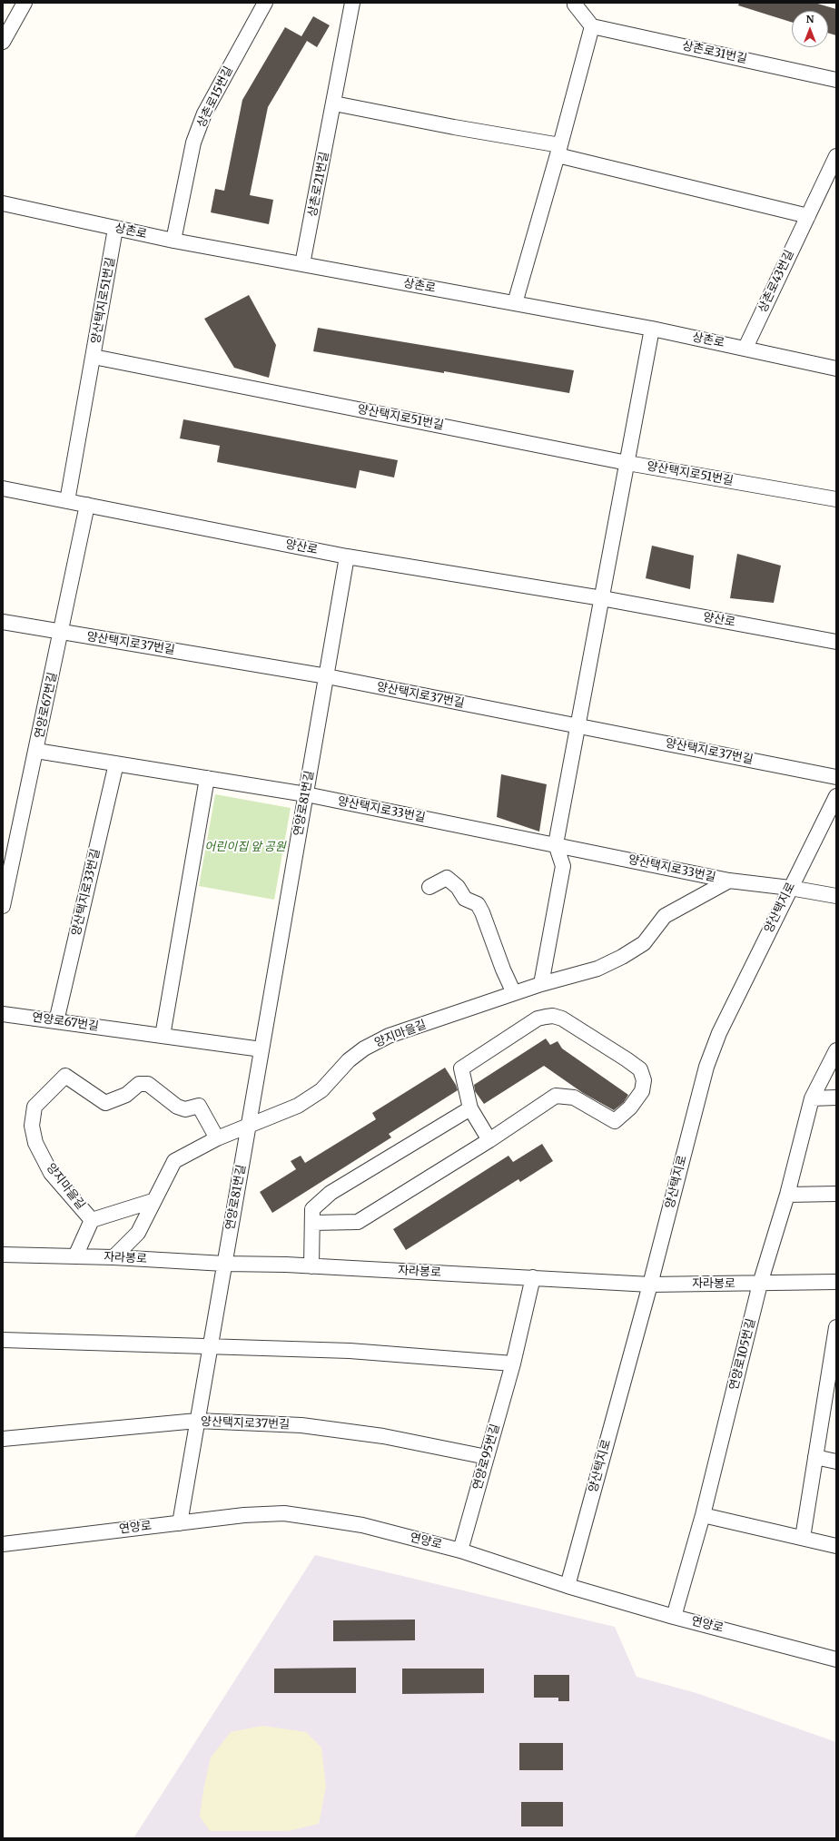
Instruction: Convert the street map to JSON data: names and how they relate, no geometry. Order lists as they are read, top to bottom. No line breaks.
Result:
{"streets":{"street":["상촌로31번길","상촌로15번길","상촌로21번길","상촌로","상촌로43번길","양산택지로51번길","양산로","양산택지로37번길","연양로67번길","연양로81번길","양산택지로33번길","양산택지로","양지마을길","자라봉로","연양로105번길","연양로95번길","연양로"]},"crossings":[["상촌로15번길","상촌로"],["상촌로21번길","상촌로"],["상촌로","상촌로43번길"],["상촌로","양산택지로51번길"],["양산로","연양로67번길"],["양산로","연양로81번길"],["양산택지로37번길","연양로67번길"],["양산택지로37번길","연양로81번길"],["양산택지로37번길","연양로95번길"],["연양로67번길","양산택지로33번길"],["연양로81번길","양산택지로33번길"],["연양로81번길","양지마을길"],["연양로81번길","자라봉로"],["연양로81번길","연양로"],["양산택지로33번길","양산택지로"],["양산택지로33번길","양지마을길"],["양산택지로","자라봉로"],["양산택지로","연양로"],["양지마을길","자라봉로"],["자라봉로","연양로105번길"],["자라봉로","연양로95번길"],["연양로105번길","연양로"],["연양로95번길","연양로"]],"parks":["어린이집 앞 공원"],"north":"top"}
